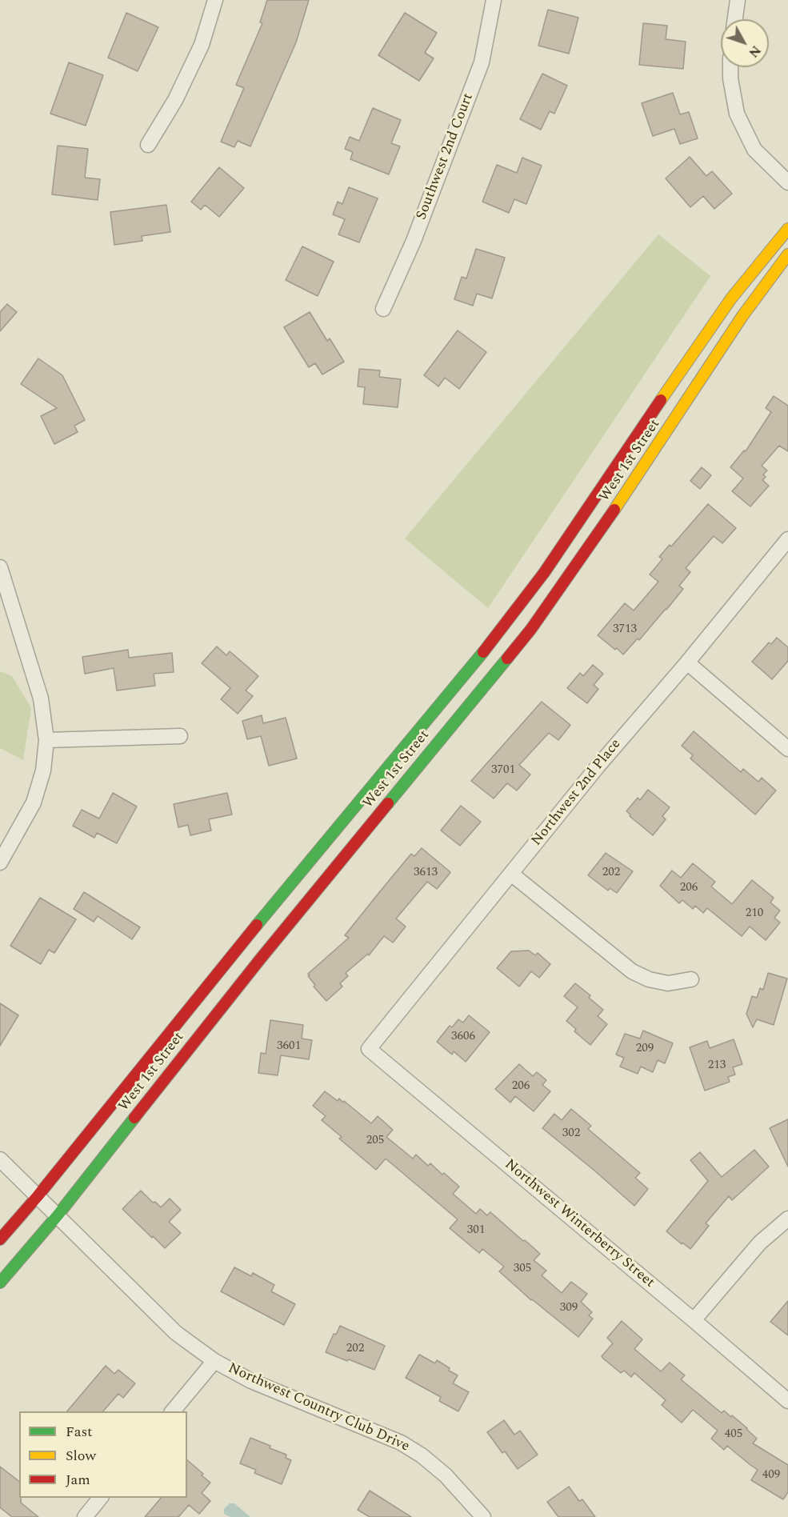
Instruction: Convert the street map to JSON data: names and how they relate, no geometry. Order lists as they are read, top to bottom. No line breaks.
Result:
{"streets":{"main road":["West 1st Street"],"street":["Southwest 2nd Court","Northwest 2nd Place","Northwest Winterberry Street","Northwest Country Club Drive"]},"crossings":[["West 1st Street","Northwest Country Club Drive"],["Northwest 2nd Place","Northwest Winterberry Street"]],"house_numbers":["3713","3701","3613","202","206","210","3606","3601","209","213","206","302","205","301","305","309","202","405","409"],"legend":["Fast","Slow","Jam"],"north":"bottom right"}
